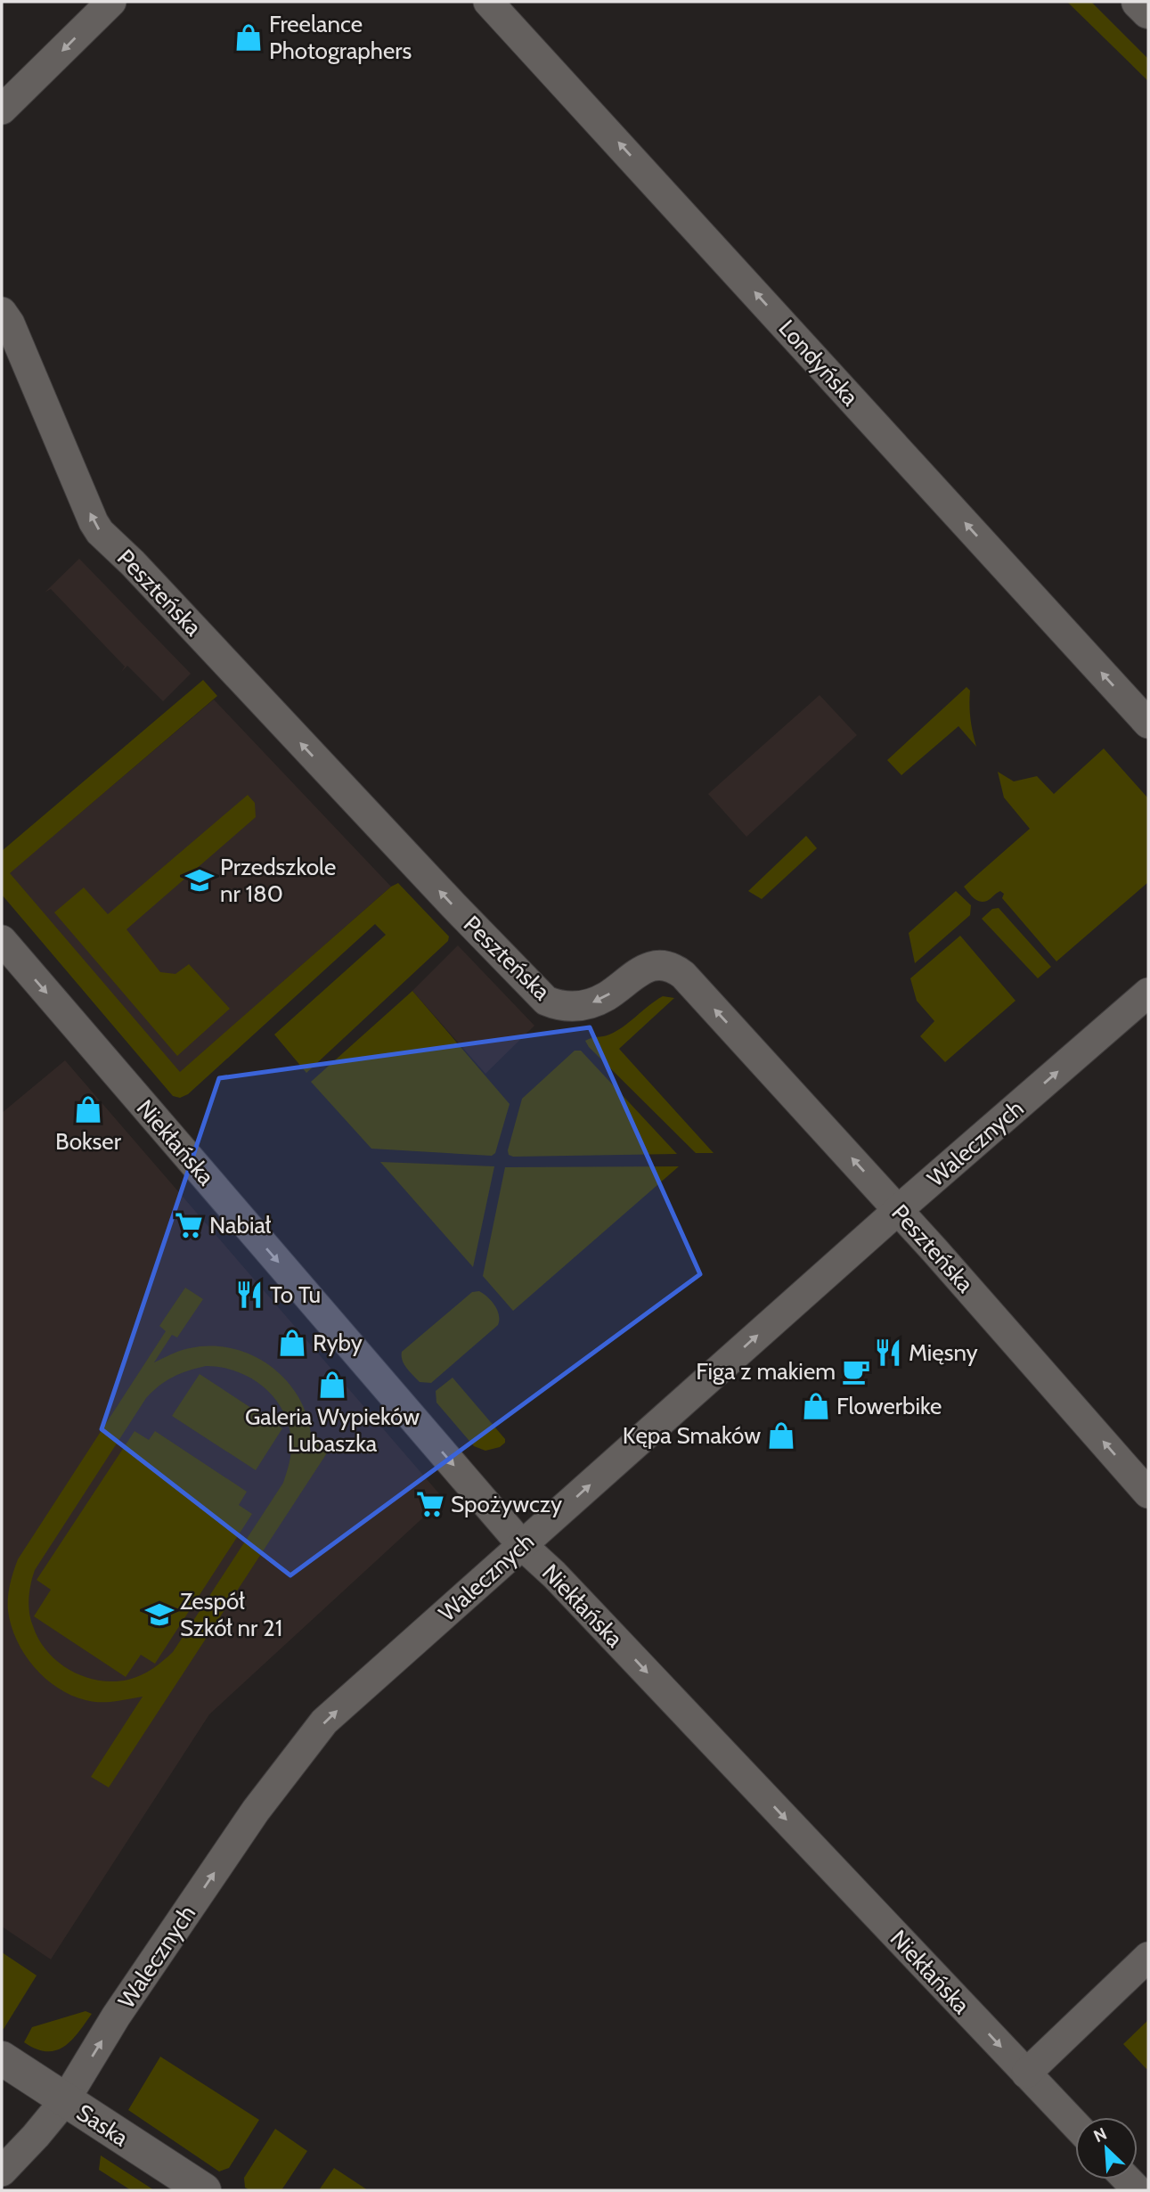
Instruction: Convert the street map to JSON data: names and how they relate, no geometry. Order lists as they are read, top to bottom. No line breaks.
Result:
{"streets":{"street":["Londyńska","Peszteńska","Niekłańska","Walecznych","Saska"]},"crossings":[["Peszteńska","Walecznych"],["Niekłańska","Walecznych"],["Walecznych","Saska"]],"one_way":["Londyńska","Peszteńska","Niekłańska","Walecznych"],"places":{"shop":["Freelance Photographers","Bokser","Ryby","Galeria Wypieków Lubaszka","Flowerbike","Kępa Smaków"],"school or university":["Przedszkole nr 180","Zespół Szkół nr 21"],"supermarket":["Nabiał","Spożywczy"],"restaurant":["To Tu","Mięsny"],"cafe":["Figa z makiem"]},"north":"top left"}
